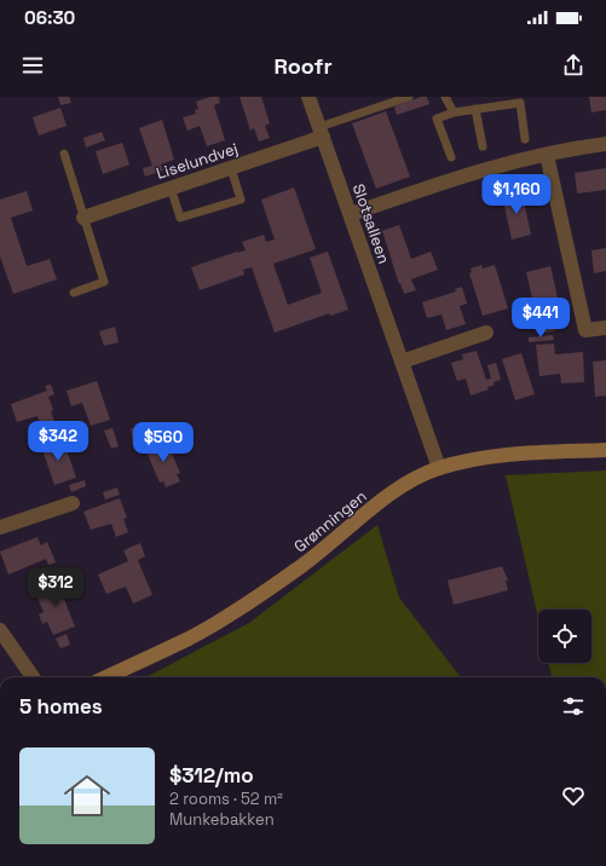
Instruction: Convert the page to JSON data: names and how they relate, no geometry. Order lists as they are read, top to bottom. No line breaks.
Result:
{"streets":{"main road":["Grønningen"],"street":["Liselundvej","Slotsalleen"]},"crossings":[["Liselundvej","Slotsalleen"],["Slotsalleen","Grønningen"]],"page":{"status":"06:30","header":"Roofr","price":["$1,160","$441","$342","$560","$312"],"heading":"5 homes","list":[{"name":"$312/mo","note":"2 rooms · 52 m² · Munkebakken"}]}}
